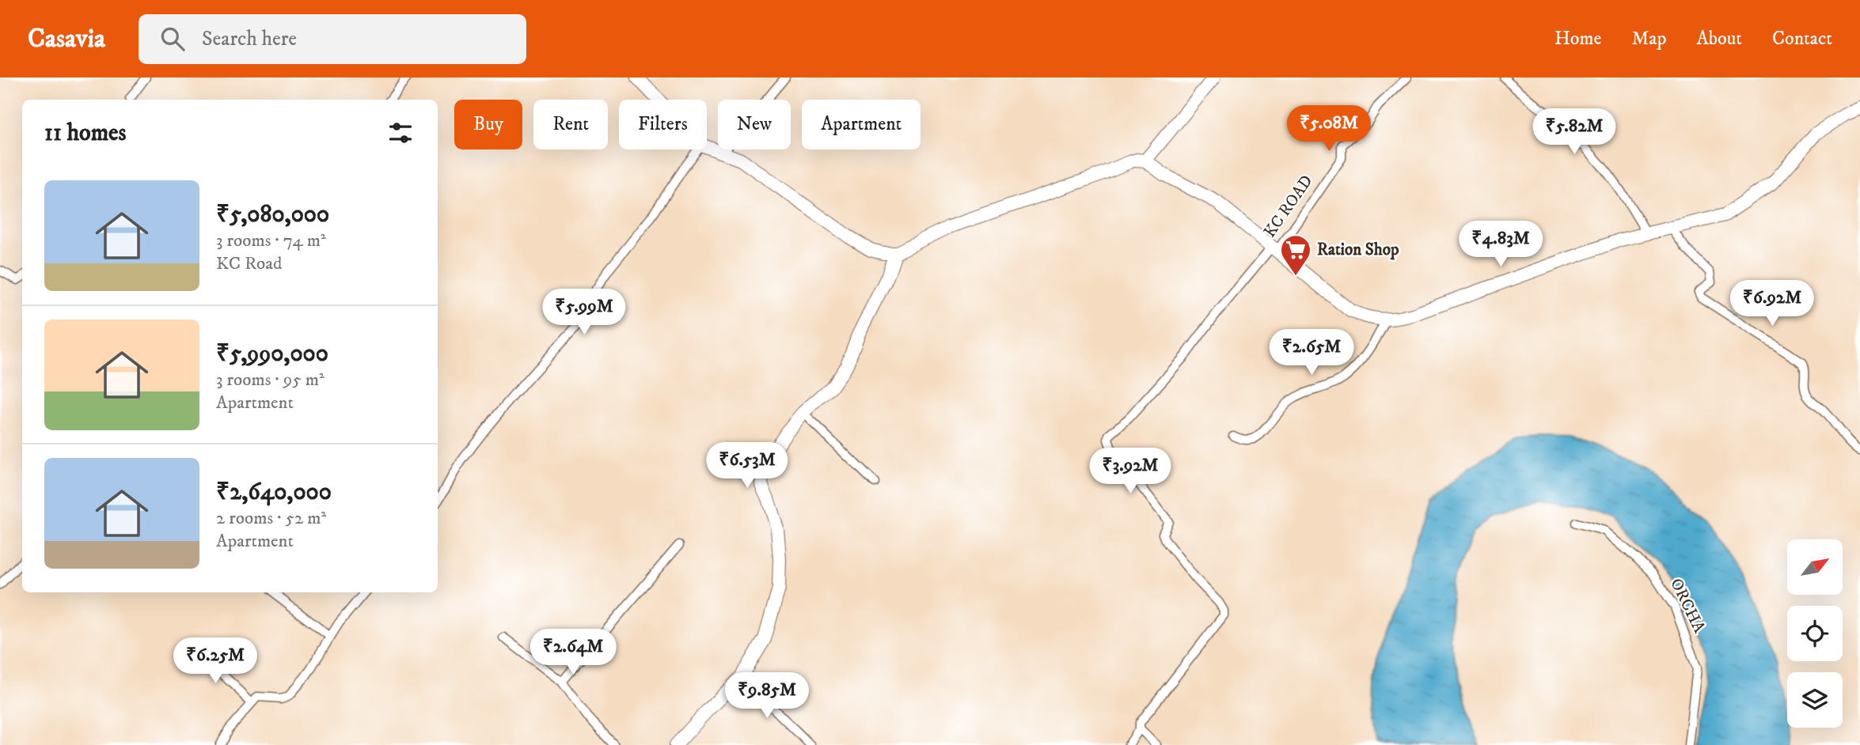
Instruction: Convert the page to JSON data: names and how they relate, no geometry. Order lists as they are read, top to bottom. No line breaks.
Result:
{"streets":{"street":["KC ROAD","ORCHA"]},"places":{"supermarket":["Ration Shop"]},"north":"top right","page":{"header":"Casavia","search":"Search here","nav":["Home","Map","About","Contact"],"chip":["Buy","Rent","Filters","New","Apartment"],"heading":"11 homes","price":["₹5.08M","₹5.82M","₹4.83M","₹6.92M","₹5.99M","₹2.65M","₹6.53M","₹3.92M","₹2.64M","₹6.25M","₹9.85M"],"list":[{"name":"₹5,080,000","note":"3 rooms · 74 m² · KC Road"},{"name":"₹5,990,000","note":"3 rooms · 95 m² · Apartment"},{"name":"₹2,640,000","note":"2 rooms · 52 m² · Apartment"}]}}
